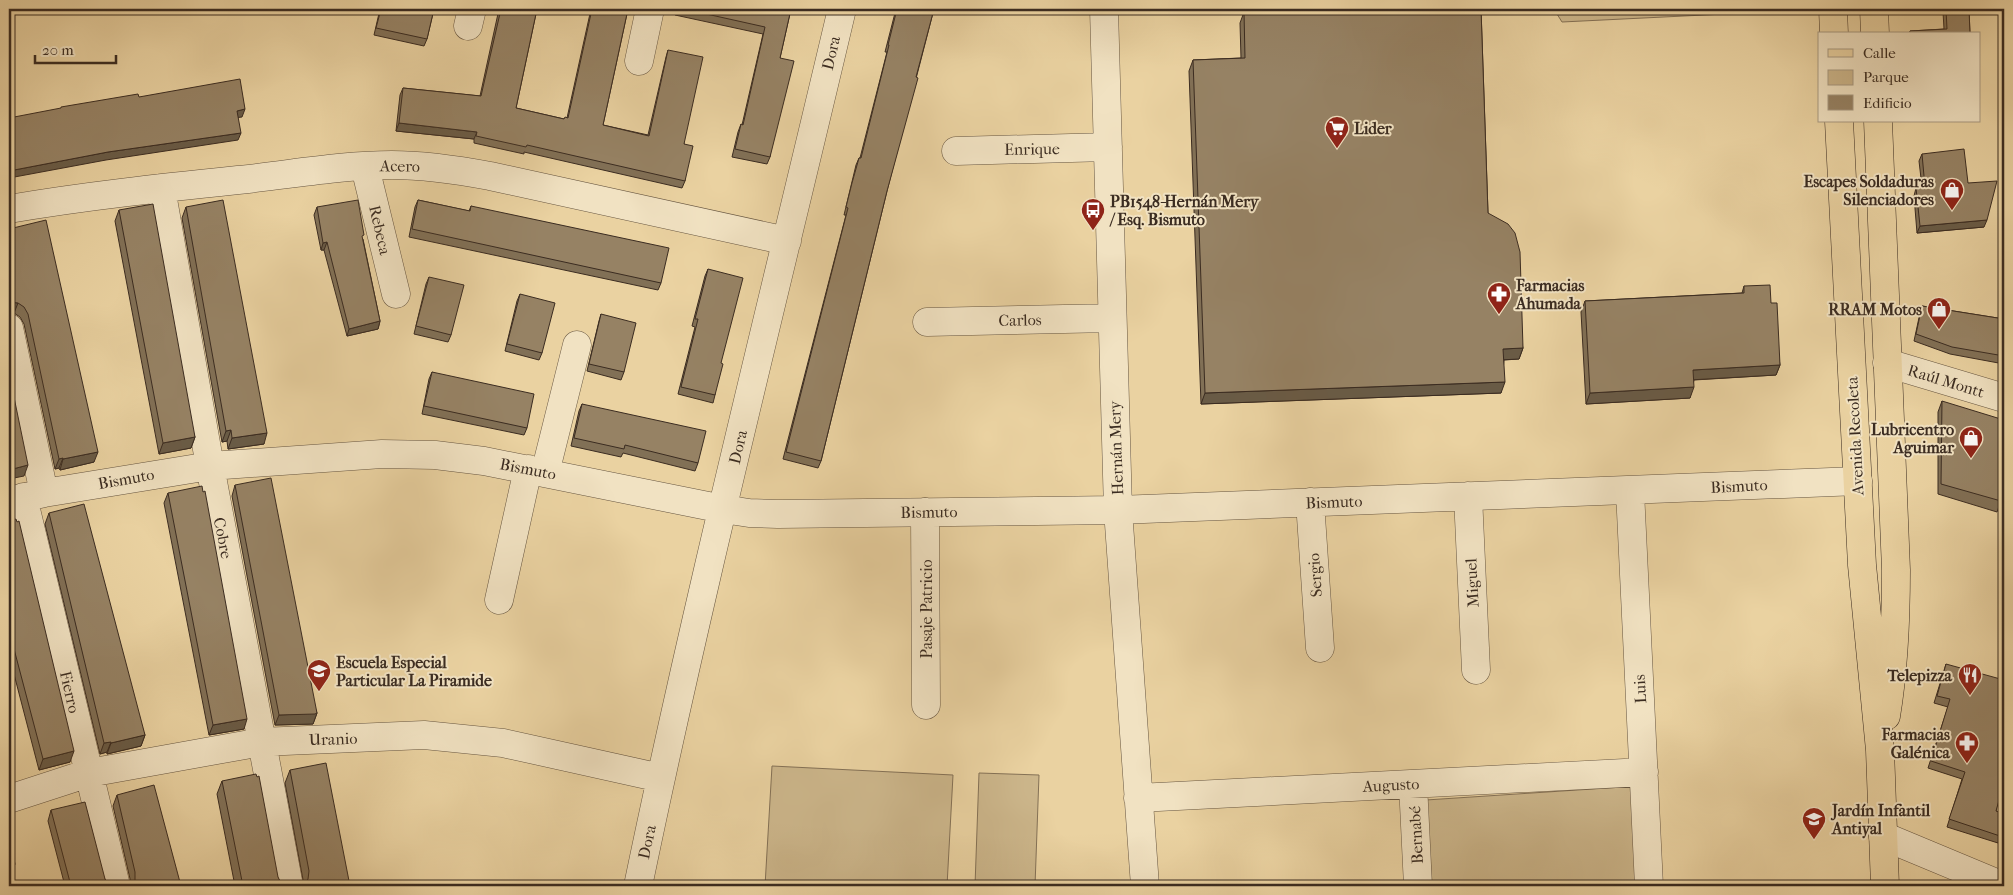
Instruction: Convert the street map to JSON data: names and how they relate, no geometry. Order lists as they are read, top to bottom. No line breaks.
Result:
{"streets":{"main road":["Avenida Recoleta"],"street":["Dora","Enrique","Acero","Rebeca","Carlos","Raúl Montt","Hernán Mery","Bismuto","Cobre","Sergio","Miguel","Pasaje Patricio","Luis","Fierro","Uranio","Augusto","Bernabé"]},"crossings":[["Dora","Acero"],["Dora","Bismuto"],["Dora","Uranio"],["Enrique","Hernán Mery"],["Acero","Rebeca"],["Acero","Cobre"],["Carlos","Hernán Mery"],["Raúl Montt","Avenida Recoleta"],["Avenida Recoleta","Bismuto"],["Hernán Mery","Bismuto"],["Hernán Mery","Augusto"],["Bismuto","Cobre"],["Bismuto","Sergio"],["Bismuto","Miguel"],["Bismuto","Pasaje Patricio"],["Bismuto","Luis"],["Bismuto","Fierro"],["Cobre","Uranio"],["Luis","Augusto"],["Fierro","Uranio"],["Augusto","Bernabé"]],"places":{"supermarket":["Lider"],"shop":["Escapes Soldaduras Silenciadores","RRAM Motos","Lubricentro Aguimar"],"bus stop":["PB1548-Hernán Mery / Esq. Bismuto"],"pharmacy":["Farmacias Ahumada","Farmacias Galénica"],"school or university":["Escuela Especial Particular La Piramide","Jardín Infantil Antiyal"],"restaurant":["Telepizza"]},"legend":["Calle","Parque","Edificio"],"scale_bar":"20 m"}
